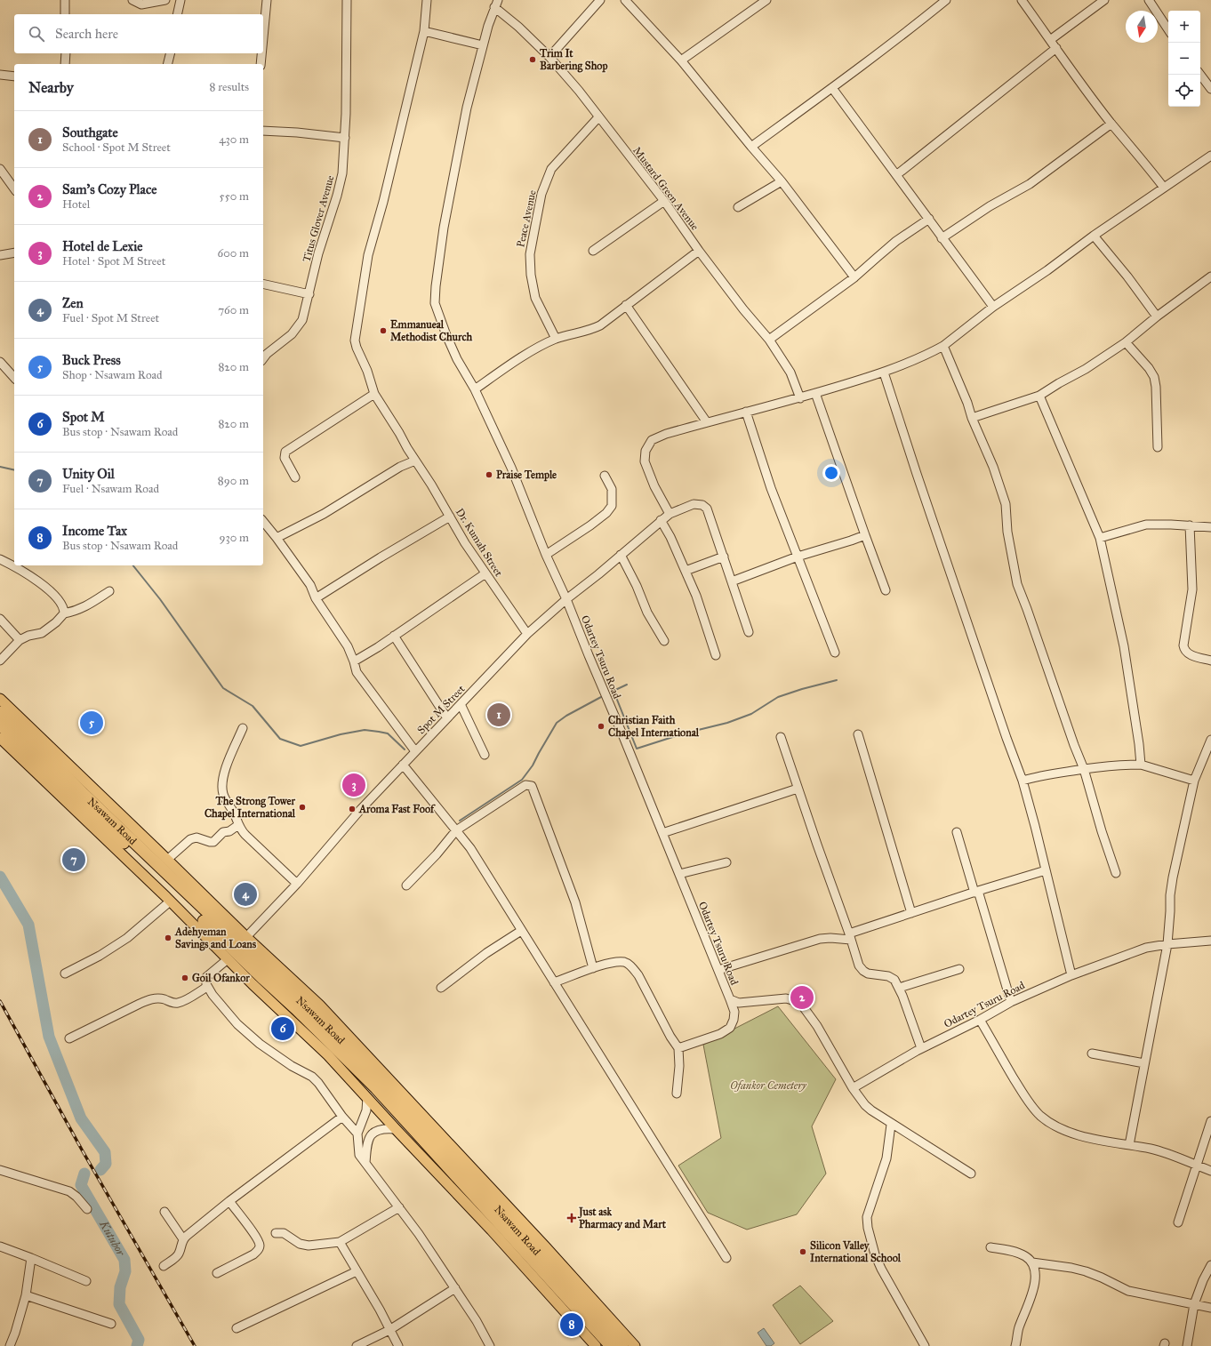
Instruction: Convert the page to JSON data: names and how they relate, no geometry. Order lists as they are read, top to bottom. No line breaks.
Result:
{"streets":{"highway":["Nsawam Road"],"street":["Mustard Green Avenue","Titus Glover Avenue","Peace Avenue","Dr. Kumah Street","Odartey Tsuru Road","Spot M Street"]},"crossings":[["Mustard Green Avenue","Peace Avenue"],["Mustard Green Avenue","Odartey Tsuru Road"],["Dr. Kumah Street","Spot M Street"],["Odartey Tsuru Road","Spot M Street"]],"water":["Kutubor"],"parks":["Ofankor Cemetery"],"places":{"other":["Trim It Barbering Shop","Emmanueal Methodist Church","Praise Temple","Christian Faith Chapel International","The Strong Tower Chapel International","Aroma Fast Foof","Adehyeman Savings and Loans","Goil Ofankor","Silicon Valley International School"],"health":["Just ask Pharmacy and Mart"]},"north":"bottom","page":{"map_buttons":["+","−"],"search":"Search here","heading":["Nearby","8 results"],"list":[{"mark":"1","name":"Southgate","note":"School · Spot M Street","value":"430 m"},{"mark":"2","name":"Sam's Cozy Place","note":"Hotel","value":"550 m"},{"mark":"3","name":"Hotel de Lexie","note":"Hotel · Spot M Street","value":"600 m"},{"mark":"4","name":"Zen","note":"Fuel · Spot M Street","value":"760 m"},{"mark":"5","name":"Buck Press","note":"Shop · Nsawam Road","value":"820 m"},{"mark":"6","name":"Spot M","note":"Bus stop · Nsawam Road","value":"820 m"},{"mark":"7","name":"Unity Oil","note":"Fuel · Nsawam Road","value":"890 m"},{"mark":"8","name":"Income Tax","note":"Bus stop · Nsawam Road","value":"930 m"}],"pins":["1","5","3","7","4","2","6","8"]}}
